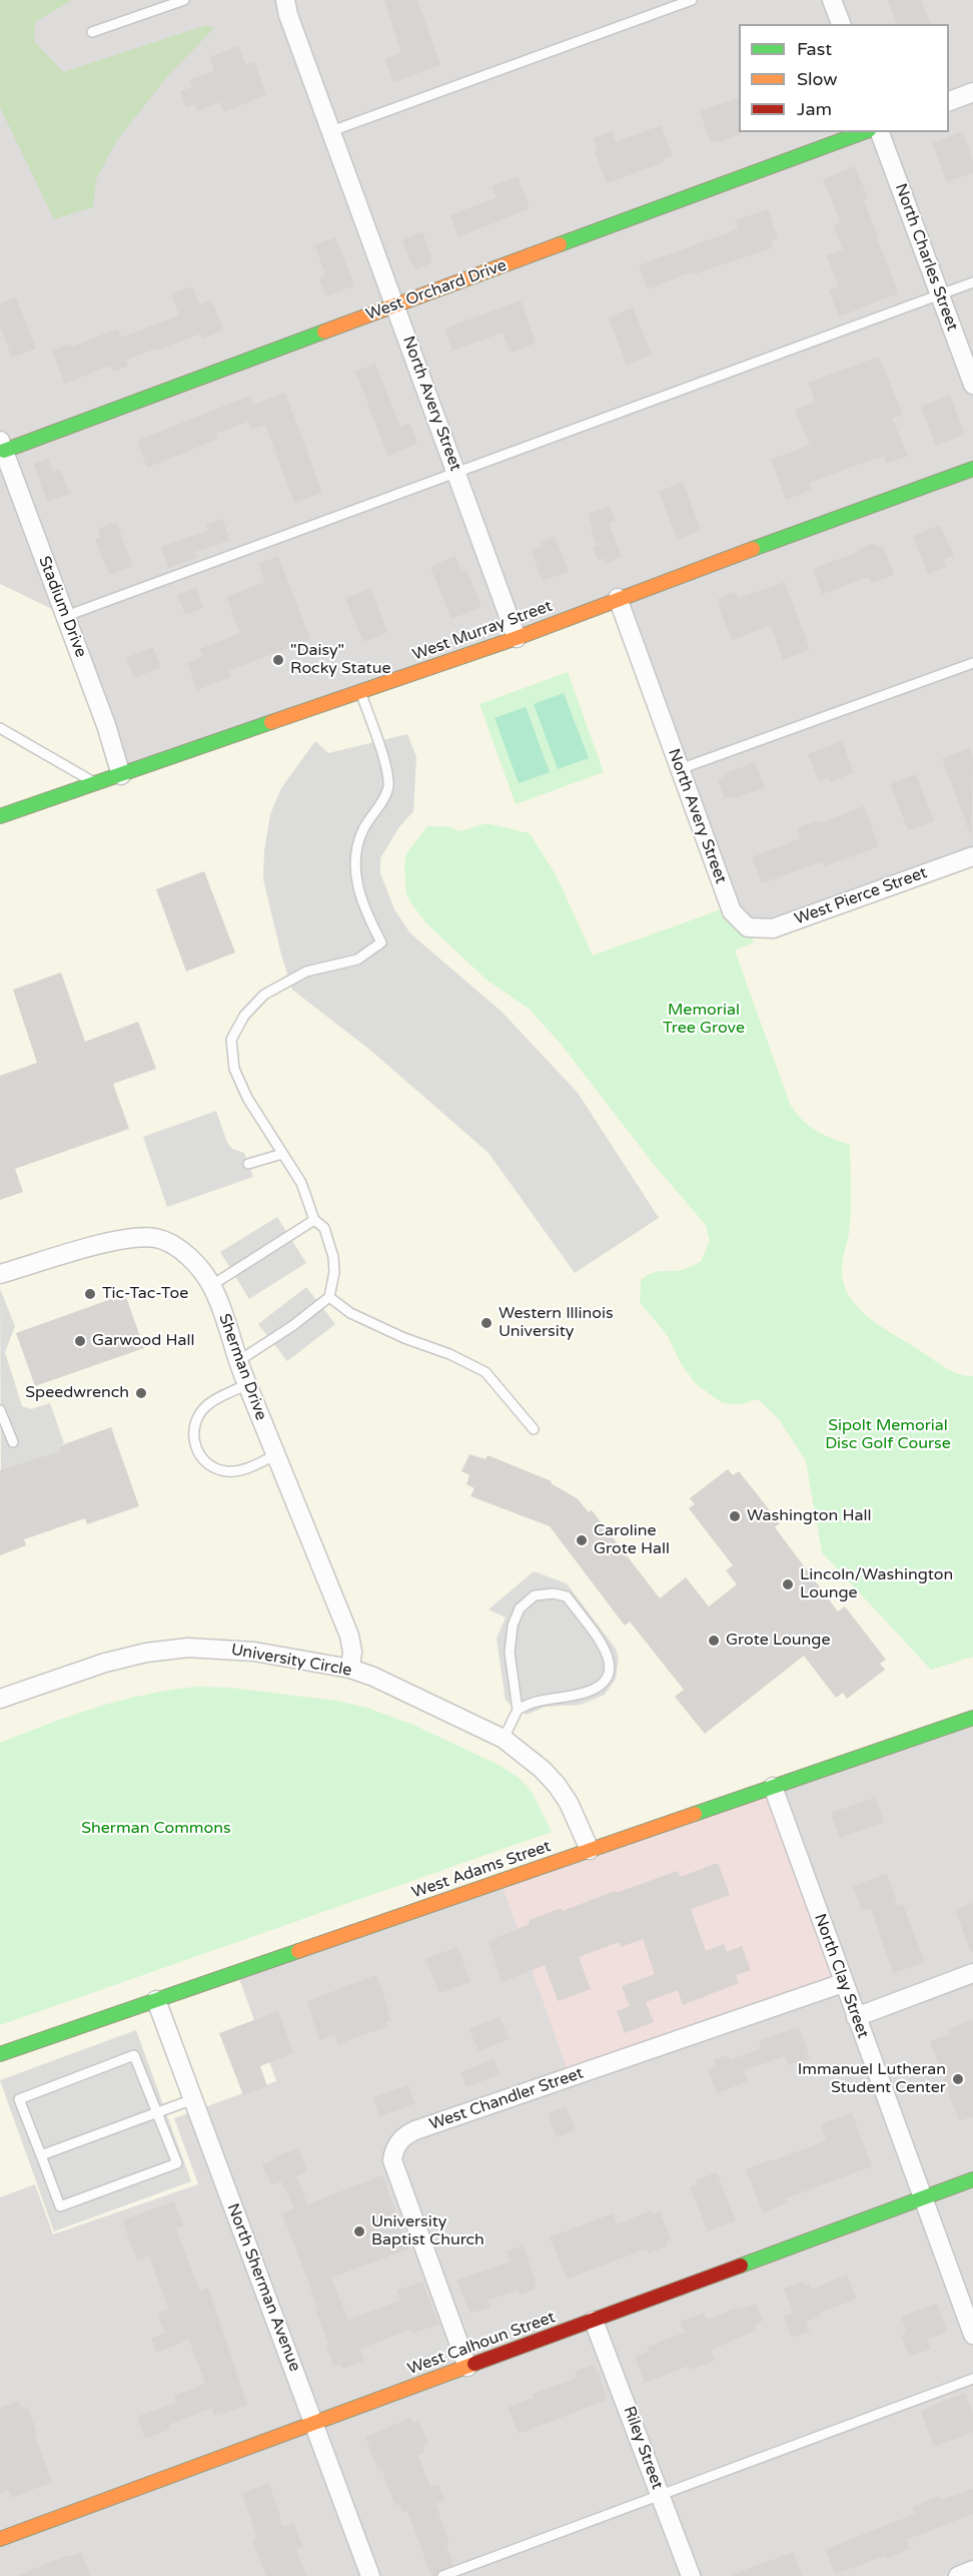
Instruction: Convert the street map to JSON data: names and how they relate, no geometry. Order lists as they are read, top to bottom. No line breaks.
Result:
{"streets":{"street":["North Charles Street","West Orchard Drive","North Avery Street","Stadium Drive","West Murray Street","West Pierce Street","Sherman Drive","University Circle","West Adams Street","North Clay Street","West Chandler Street","North Sherman Avenue","West Calhoun Street","Riley Street"]},"crossings":[["West Orchard Drive","North Avery Street"],["West Orchard Drive","Stadium Drive"],["North Avery Street","West Murray Street"],["North Avery Street","West Pierce Street"],["Stadium Drive","West Murray Street"],["Sherman Drive","University Circle"],["University Circle","West Adams Street"],["West Adams Street","North Clay Street"],["West Adams Street","North Sherman Avenue"],["North Clay Street","West Chandler Street"],["North Clay Street","West Calhoun Street"],["West Chandler Street","West Calhoun Street"],["North Sherman Avenue","West Calhoun Street"],["West Calhoun Street","Riley Street"]],"parks":["Memorial Tree Grove","Sipolt Memorial Disc Golf Course","Sherman Commons"],"places":["\"Daisy\" Rocky Statue","Tic-Tac-Toe","Western Illinois University","Garwood Hall","Speedwrench","Washington Hall","Caroline Grote Hall","Lincoln/Washington Lounge","Grote Lounge","Immanuel Lutheran Student Center","University Baptist Church"],"legend":["Fast","Slow","Jam"]}
